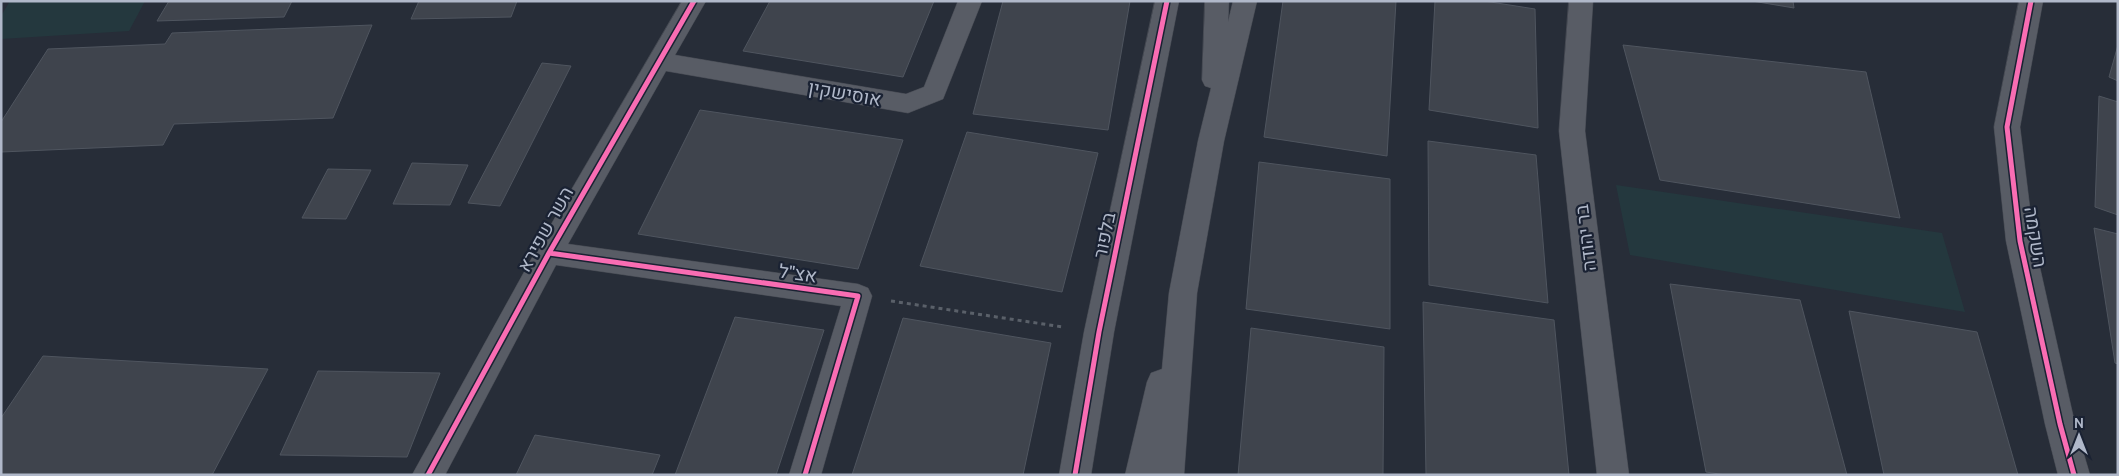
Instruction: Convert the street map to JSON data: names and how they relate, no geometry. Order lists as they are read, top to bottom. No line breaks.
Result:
{"streets":{"street":["אוסישקין","השר שפירא","בלפור","השקמה","בר יהודה","אצ\"ל"]},"crossings":[["אוסישקין","השר שפירא"],["השר שפירא","אצ\"ל"]],"north":"top"}
